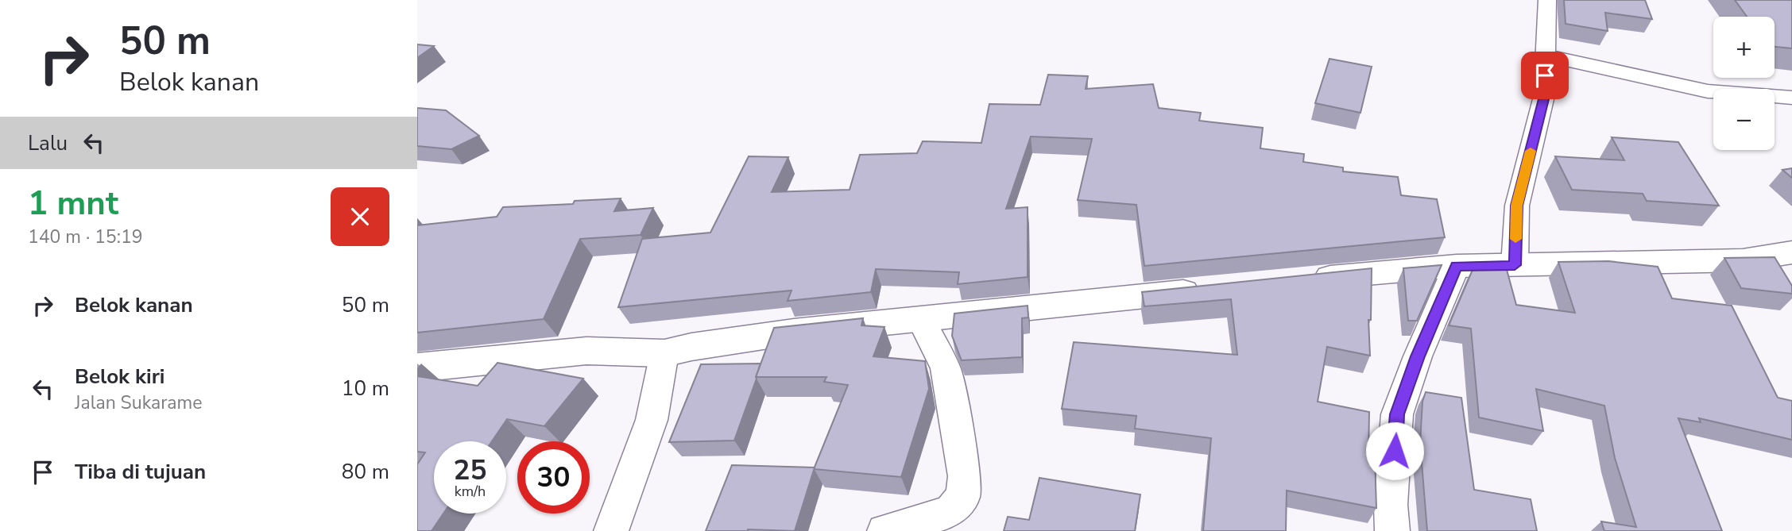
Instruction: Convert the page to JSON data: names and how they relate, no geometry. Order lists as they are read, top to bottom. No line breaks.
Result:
{"page":{"turn":["50 m","Belok kanan"],"map_buttons":["+","−"],"then":"Lalu","heading":["1 mnt","140 m · 15:19"],"list":[{"name":"Belok kanan","value":"50 m"},{"name":"Belok kiri","note":"Jalan Sukarame","value":"10 m"},{"name":"Tiba di tujuan","value":"80 m"}],"speed":"25 km/h","limit":"30"}}
